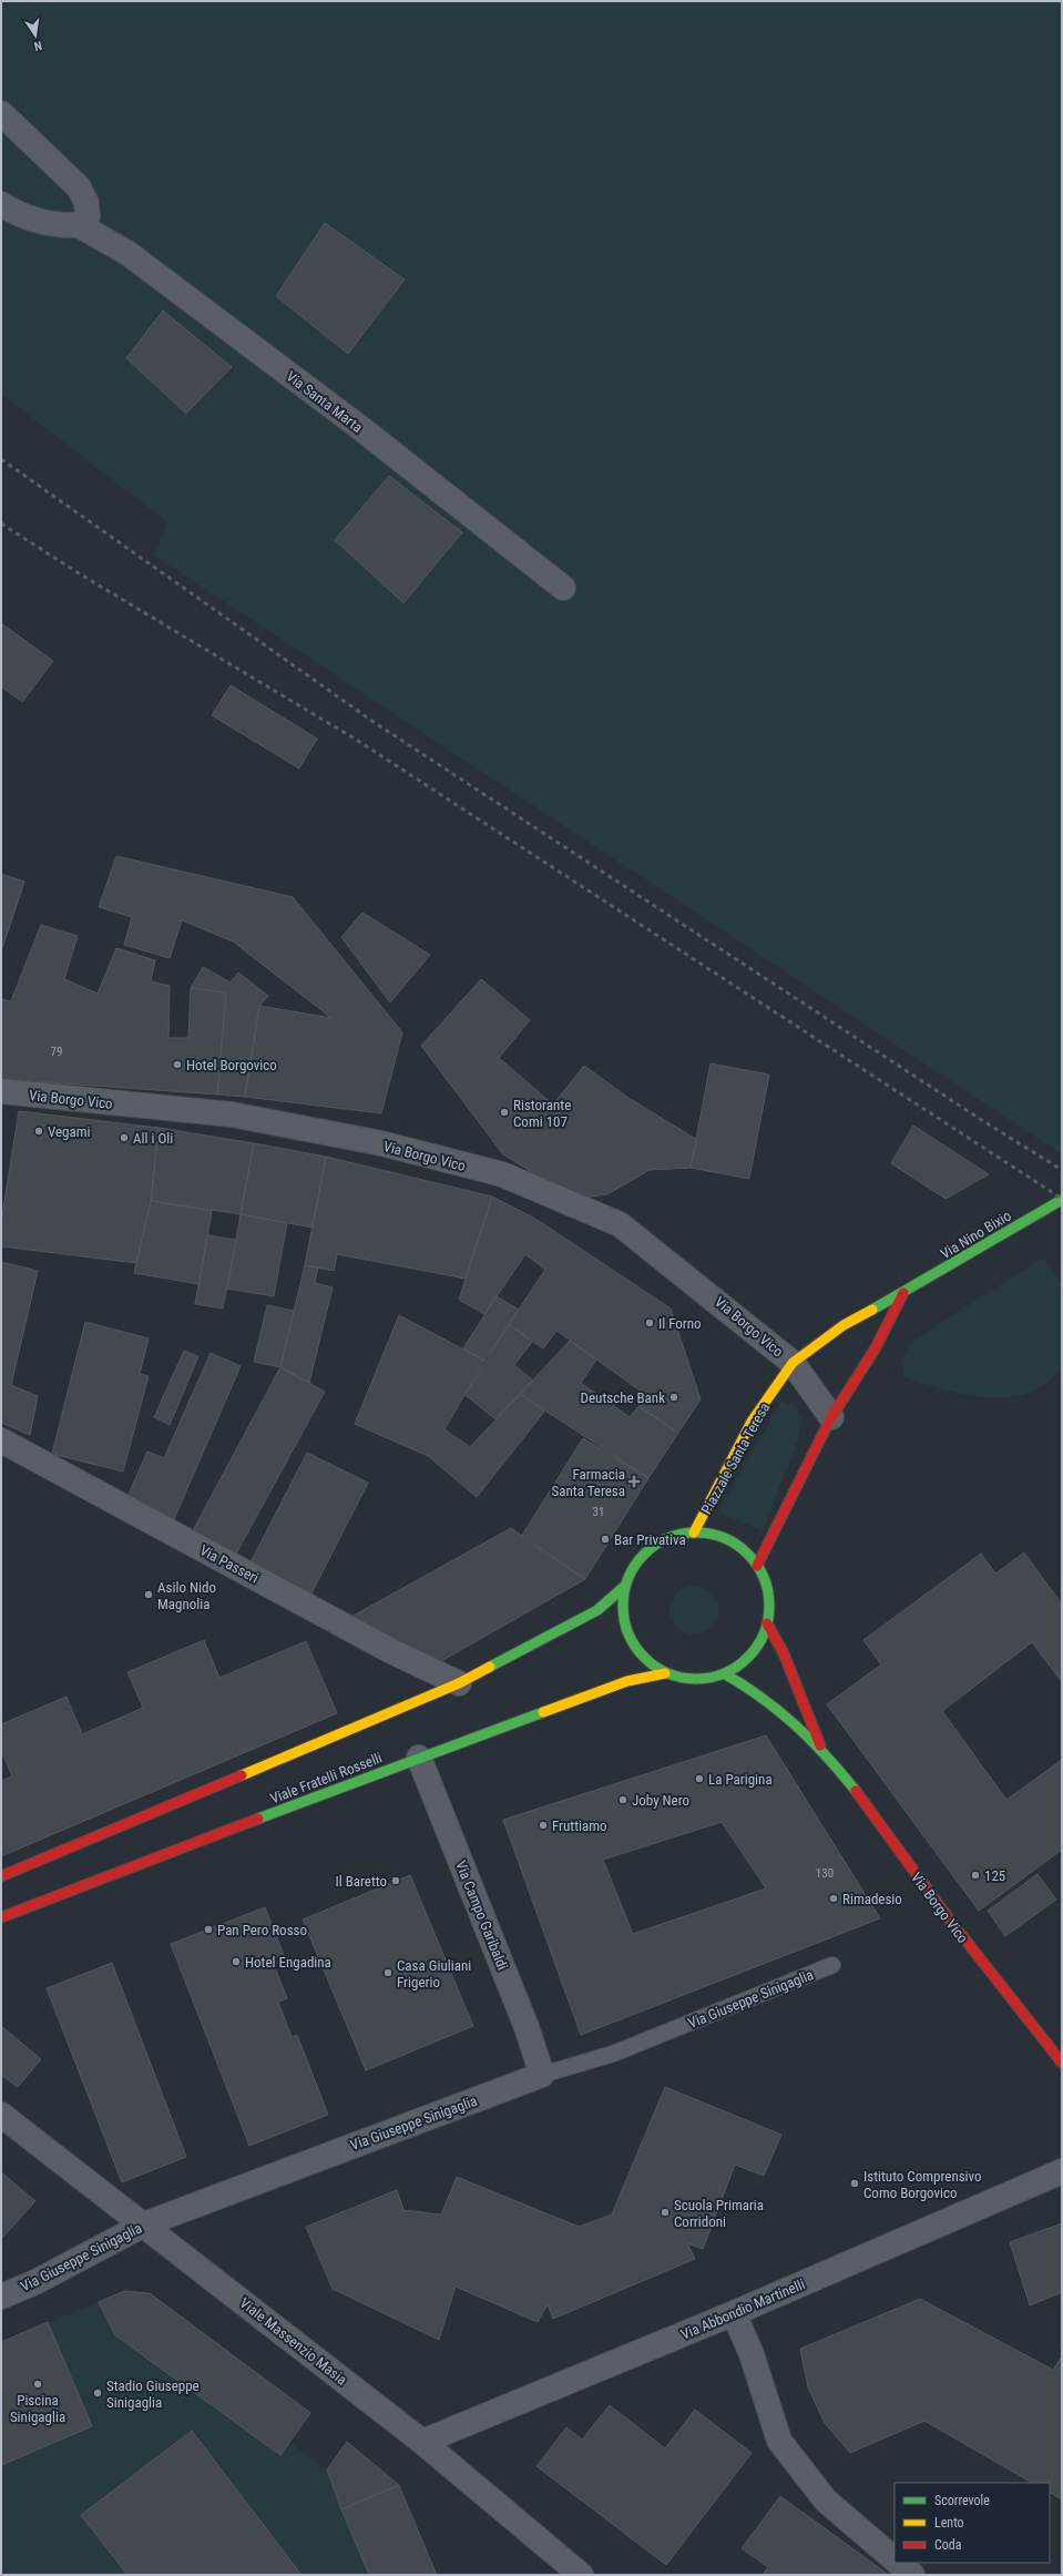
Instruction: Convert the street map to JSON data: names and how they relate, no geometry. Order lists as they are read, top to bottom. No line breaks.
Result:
{"streets":{"main road":["Via Borgo Vico","Via Nino Bixio","Piazzale Santa Teresa","Viale Fratelli Rosselli"],"street":["Via Santa Marta","Via Passeri","Via Campo Garibaldi","Via Giuseppe Sinigaglia","Via Abbondio Martinelli","Viale Massenzio Masia"]},"crossings":[["Via Borgo Vico","Piazzale Santa Teresa"],["Via Borgo Vico","Viale Fratelli Rosselli"],["Via Nino Bixio","Piazzale Santa Teresa"],["Piazzale Santa Teresa","Viale Fratelli Rosselli"],["Viale Fratelli Rosselli","Via Campo Garibaldi"],["Via Campo Garibaldi","Via Giuseppe Sinigaglia"],["Via Giuseppe Sinigaglia","Viale Massenzio Masia"],["Via Abbondio Martinelli","Viale Massenzio Masia"]],"places":{"other":["Hotel Borgovico","Ristorante Comi 107","Vegami","All i Oli","Il Forno","Deutsche Bank","Bar Privativa","Asilo Nido Magnolia","La Parigina","Joby Nero","Fruttiamo","125","Il Baretto","Rimadesio","Pan Pero Rosso","Hotel Engadina","Casa Giuliani Frigerio","Istituto Comprensivo Como Borgovico","Scuola Primaria Corridoni","Piscina Sinigaglia","Stadio Giuseppe Sinigaglia"],"health":["Farmacia Santa Teresa"]},"house_numbers":["79","31","130"],"legend":["Scorrevole","Lento","Coda"],"north":"bottom"}
